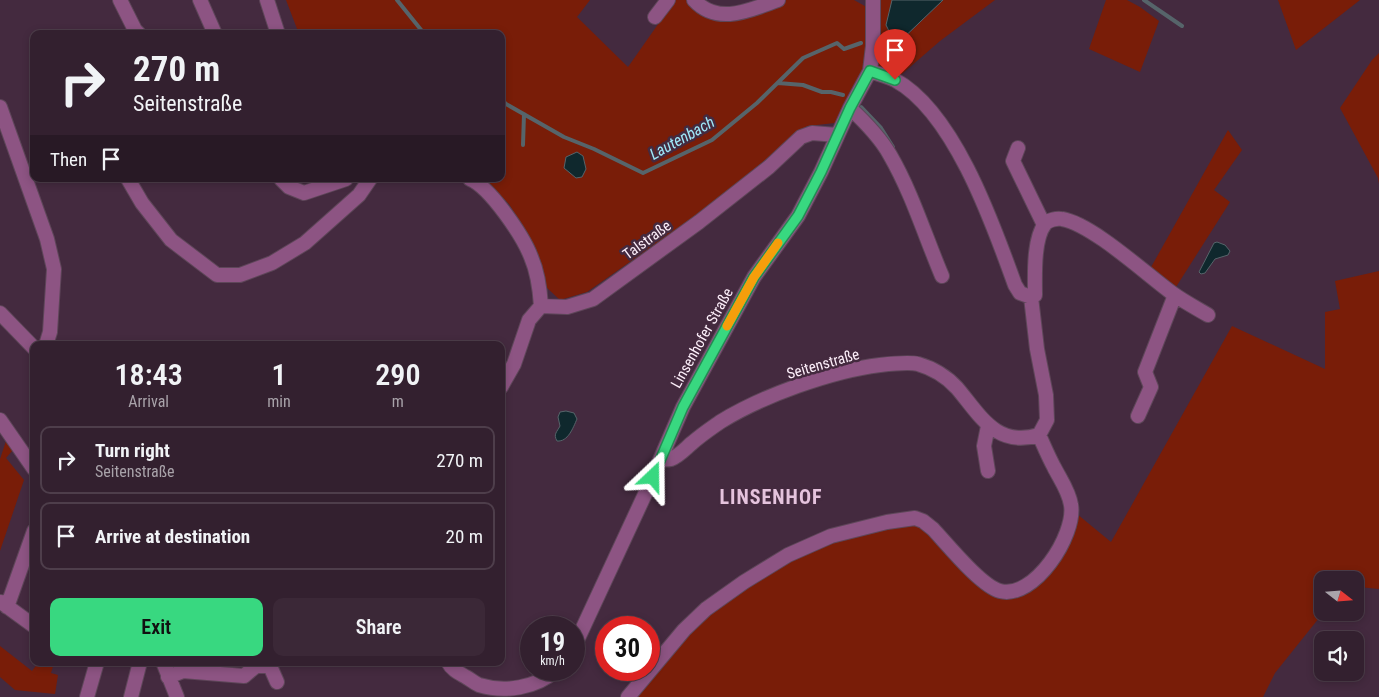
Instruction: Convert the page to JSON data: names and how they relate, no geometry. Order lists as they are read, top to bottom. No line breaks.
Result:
{"streets":{"street":["Talstraße","Linsenhofer Straße","Seitenstraße"]},"crossings":[["Talstraße","Linsenhofer Straße"],["Linsenhofer Straße","Seitenstraße"]],"districts":["LINSENHOF"],"water":["Lautenbach"],"north":"right","page":{"turn":["270 m","Seitenstraße"],"then":"Then","eta":["18:43","Arrival","1","min","290","m"],"list":[{"name":"Turn right","note":"Seitenstraße","value":"270 m"},{"name":"Arrive at destination","value":"20 m"}],"buttons":["Exit","Share"],"speed":"19 km/h","limit":"30"}}
